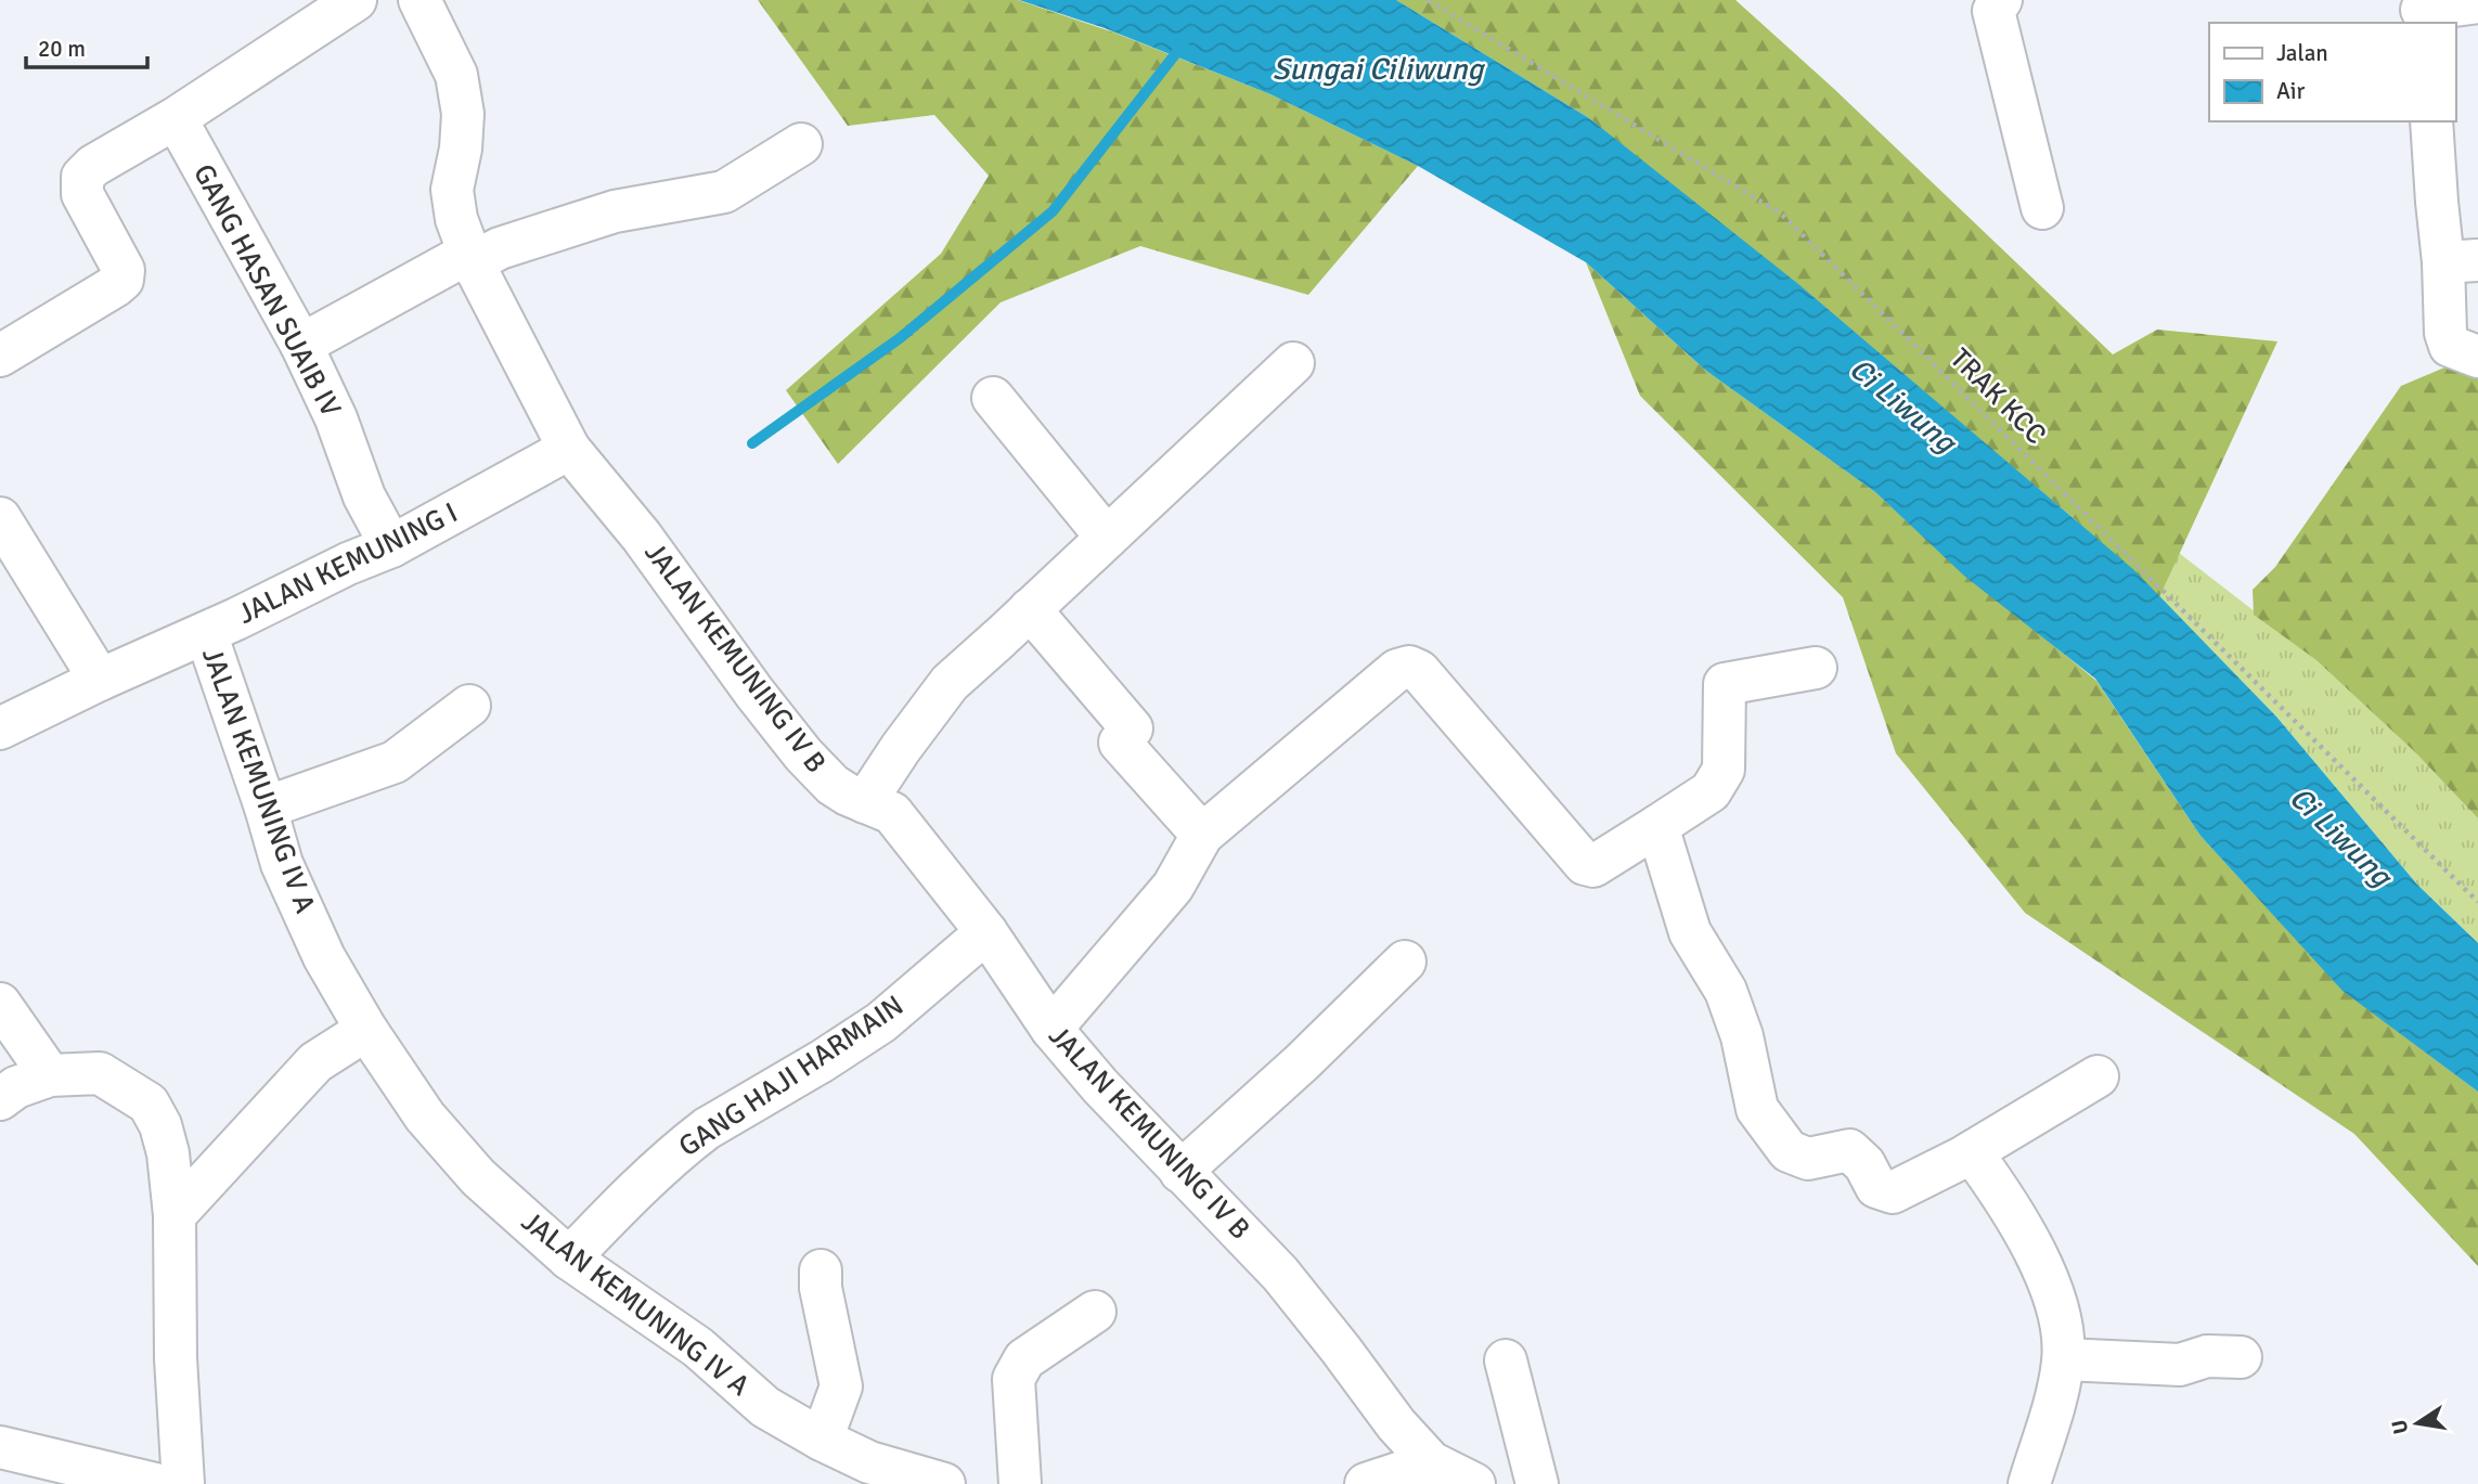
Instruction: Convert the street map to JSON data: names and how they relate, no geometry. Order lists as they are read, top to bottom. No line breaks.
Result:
{"streets":{"street":["GANG HASAN SUAIB IV","JALAN KEMUNING I","JALAN KEMUNING IV B","JALAN KEMUNING IV A","GANG HAJI HARMAIN"],"path":["TRAK KCC"]},"crossings":[["GANG HASAN SUAIB IV","JALAN KEMUNING I"],["JALAN KEMUNING I","JALAN KEMUNING IV B"],["JALAN KEMUNING I","JALAN KEMUNING IV A"],["JALAN KEMUNING IV B","GANG HAJI HARMAIN"],["JALAN KEMUNING IV A","GANG HAJI HARMAIN"]],"water":["Sungai Ciliwung","Ci Liwung"],"legend":["Jalan","Air"],"scale_bar":"20 m","north":"left"}
